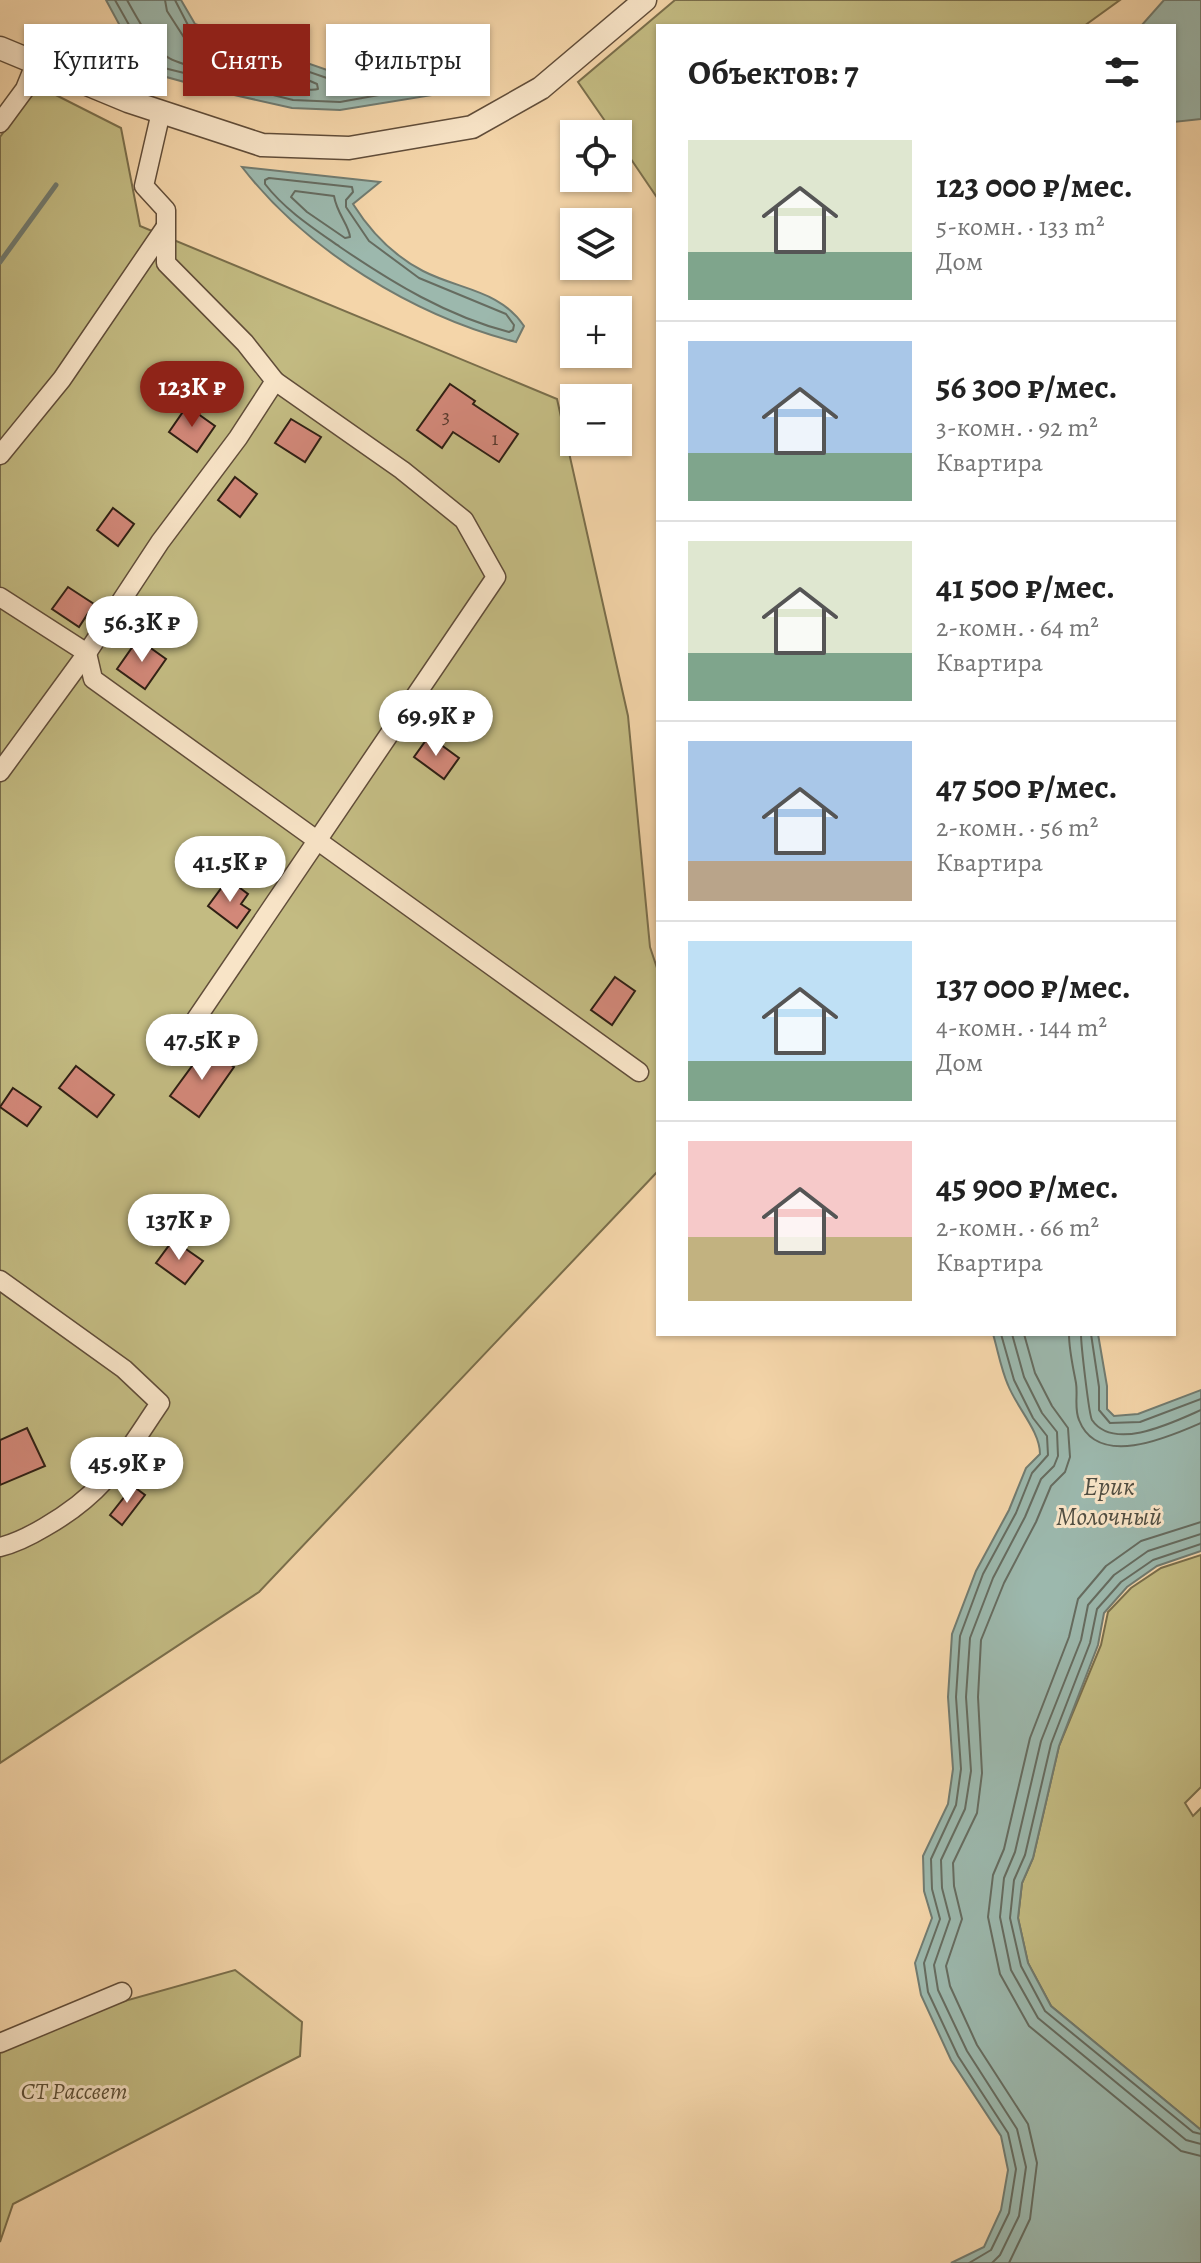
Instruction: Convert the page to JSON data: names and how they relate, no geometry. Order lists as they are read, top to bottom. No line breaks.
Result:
{"water":["Ерик Молочный"],"parks":["СТ Рассвет"],"house_numbers":["3","1"],"page":{"chip":["Купить","Снять","Фильтры"],"heading":"Объектов: 7","map_buttons":["+","−"],"list":[{"name":"123 000 ₽/мес.","note":"5-комн. · 133 m² · Дом"},{"name":"56 300 ₽/мес.","note":"3-комн. · 92 m² · Квартира"},{"name":"41 500 ₽/мес.","note":"2-комн. · 64 m² · Квартира"},{"name":"47 500 ₽/мес.","note":"2-комн. · 56 m² · Квартира"},{"name":"137 000 ₽/мес.","note":"4-комн. · 144 m² · Дом"},{"name":"45 900 ₽/мес.","note":"2-комн. · 66 m² · Квартира"}],"price":["123K ₽","56.3K ₽","69.9K ₽","41.5K ₽","47.5K ₽","137K ₽","45.9K ₽"]}}
